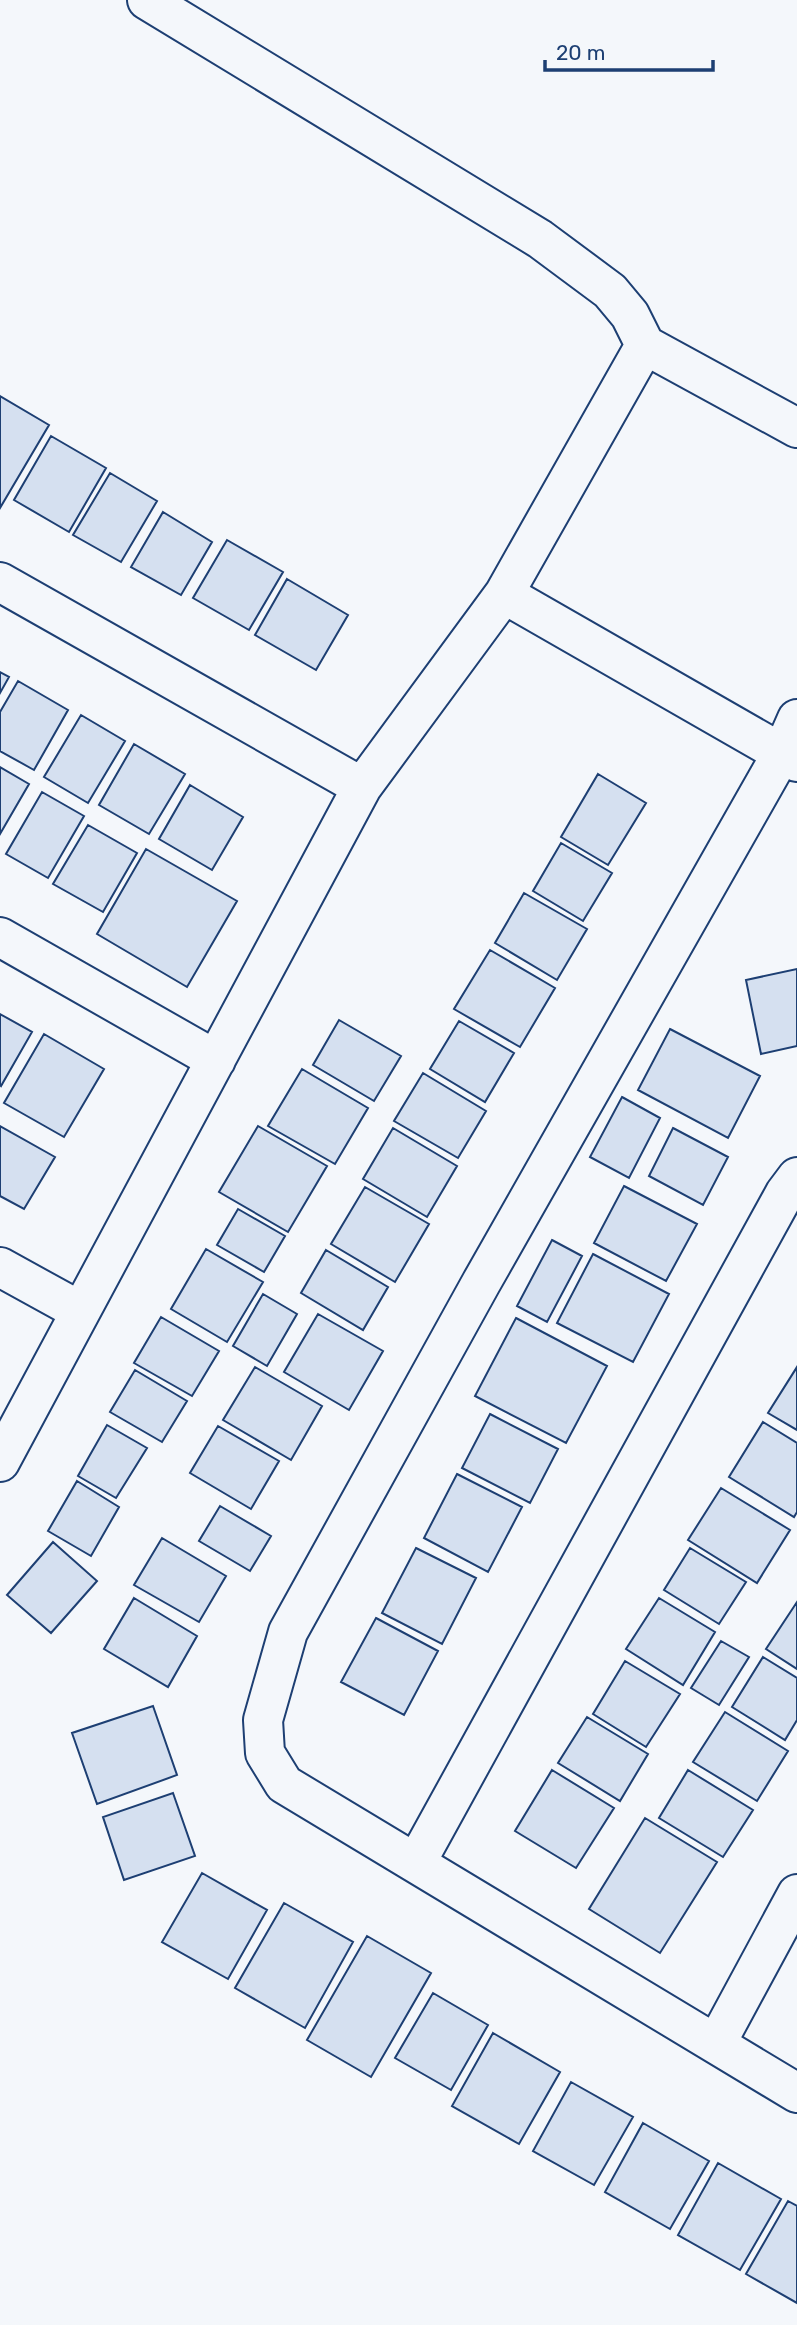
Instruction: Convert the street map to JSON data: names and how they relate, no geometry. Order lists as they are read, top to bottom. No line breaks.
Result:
{"scale_bar":"20 m"}
